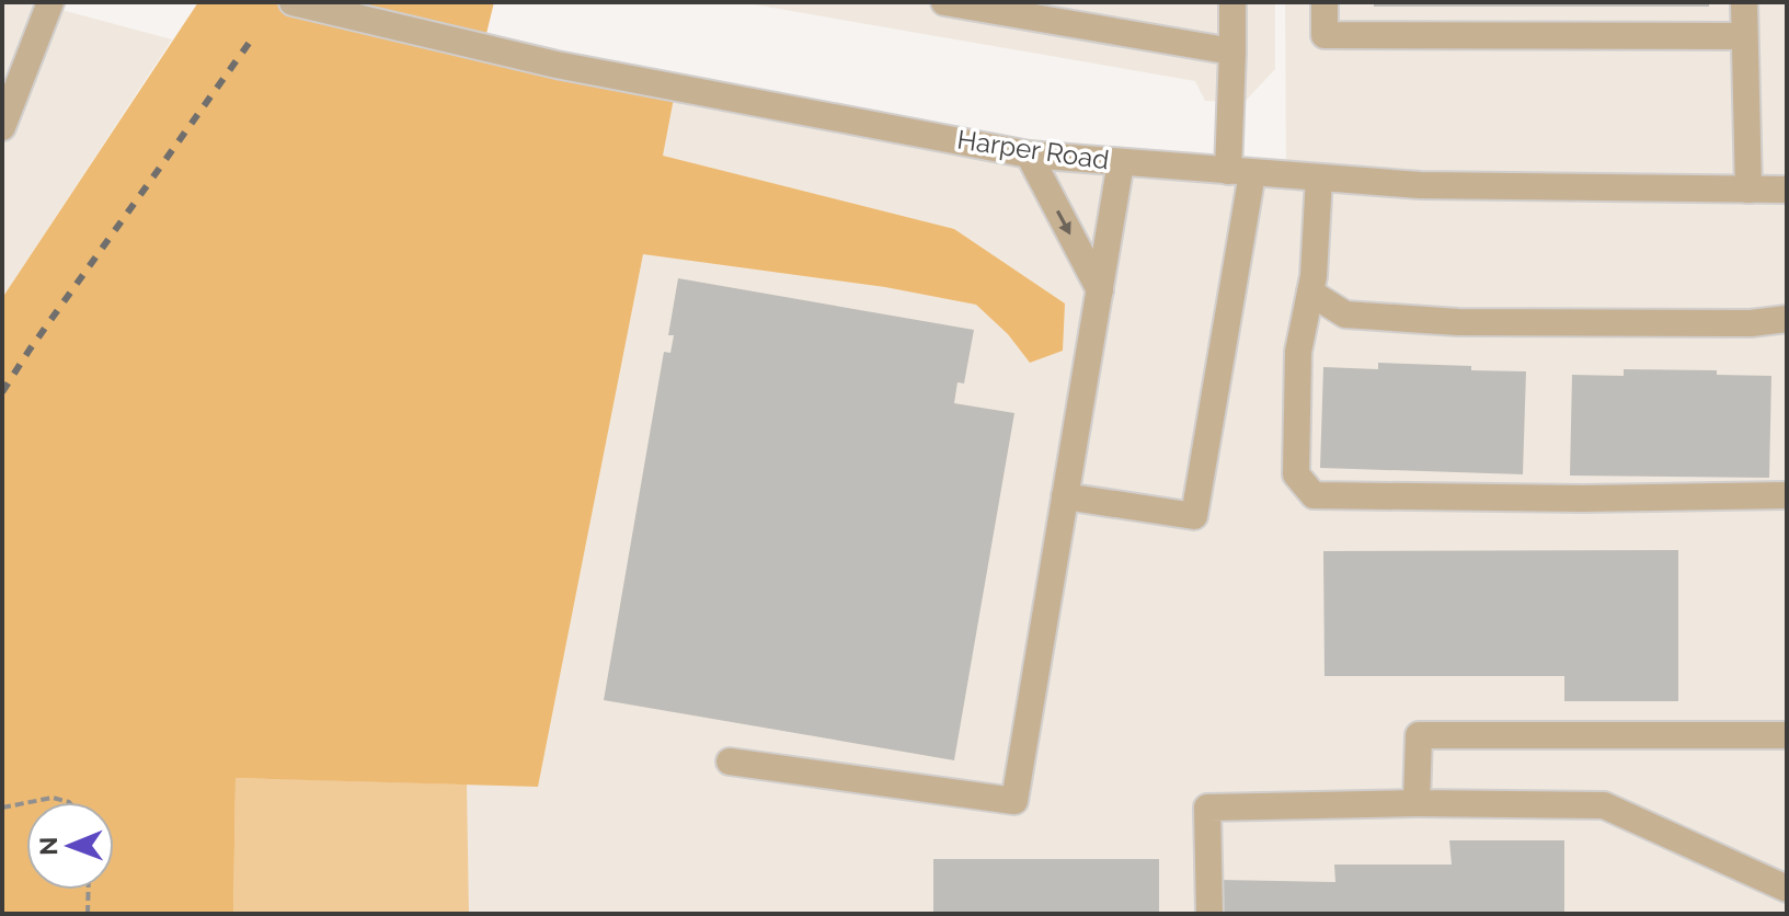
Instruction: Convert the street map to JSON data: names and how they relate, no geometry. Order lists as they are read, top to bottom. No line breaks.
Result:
{"streets":{"street":["Harper Road"]},"north":"left"}
